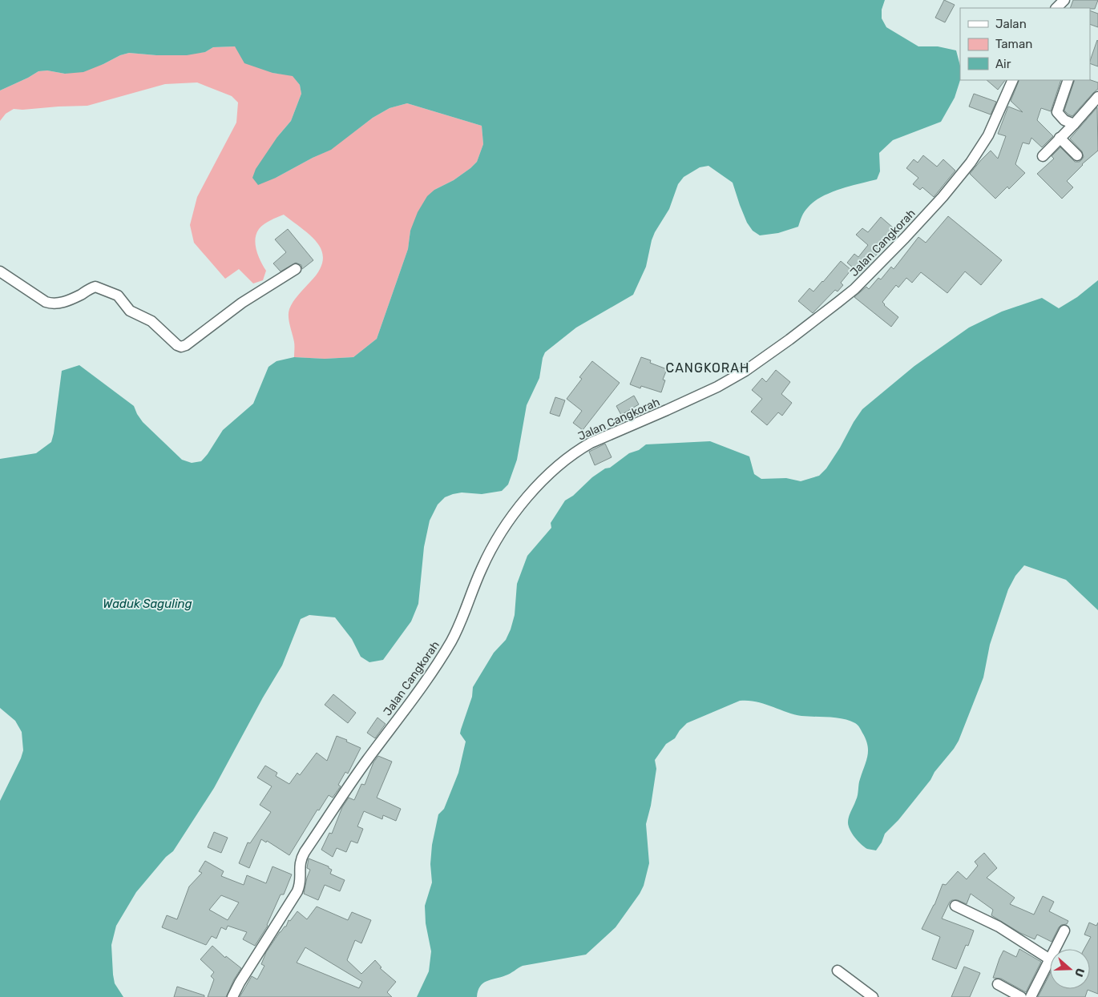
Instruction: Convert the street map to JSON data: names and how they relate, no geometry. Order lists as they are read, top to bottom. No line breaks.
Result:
{"streets":{"street":["Jalan Cangkorah"]},"districts":["CANGKORAH"],"water":["Waduk Saguling"],"legend":["Jalan","Taman","Air"],"north":"right"}
